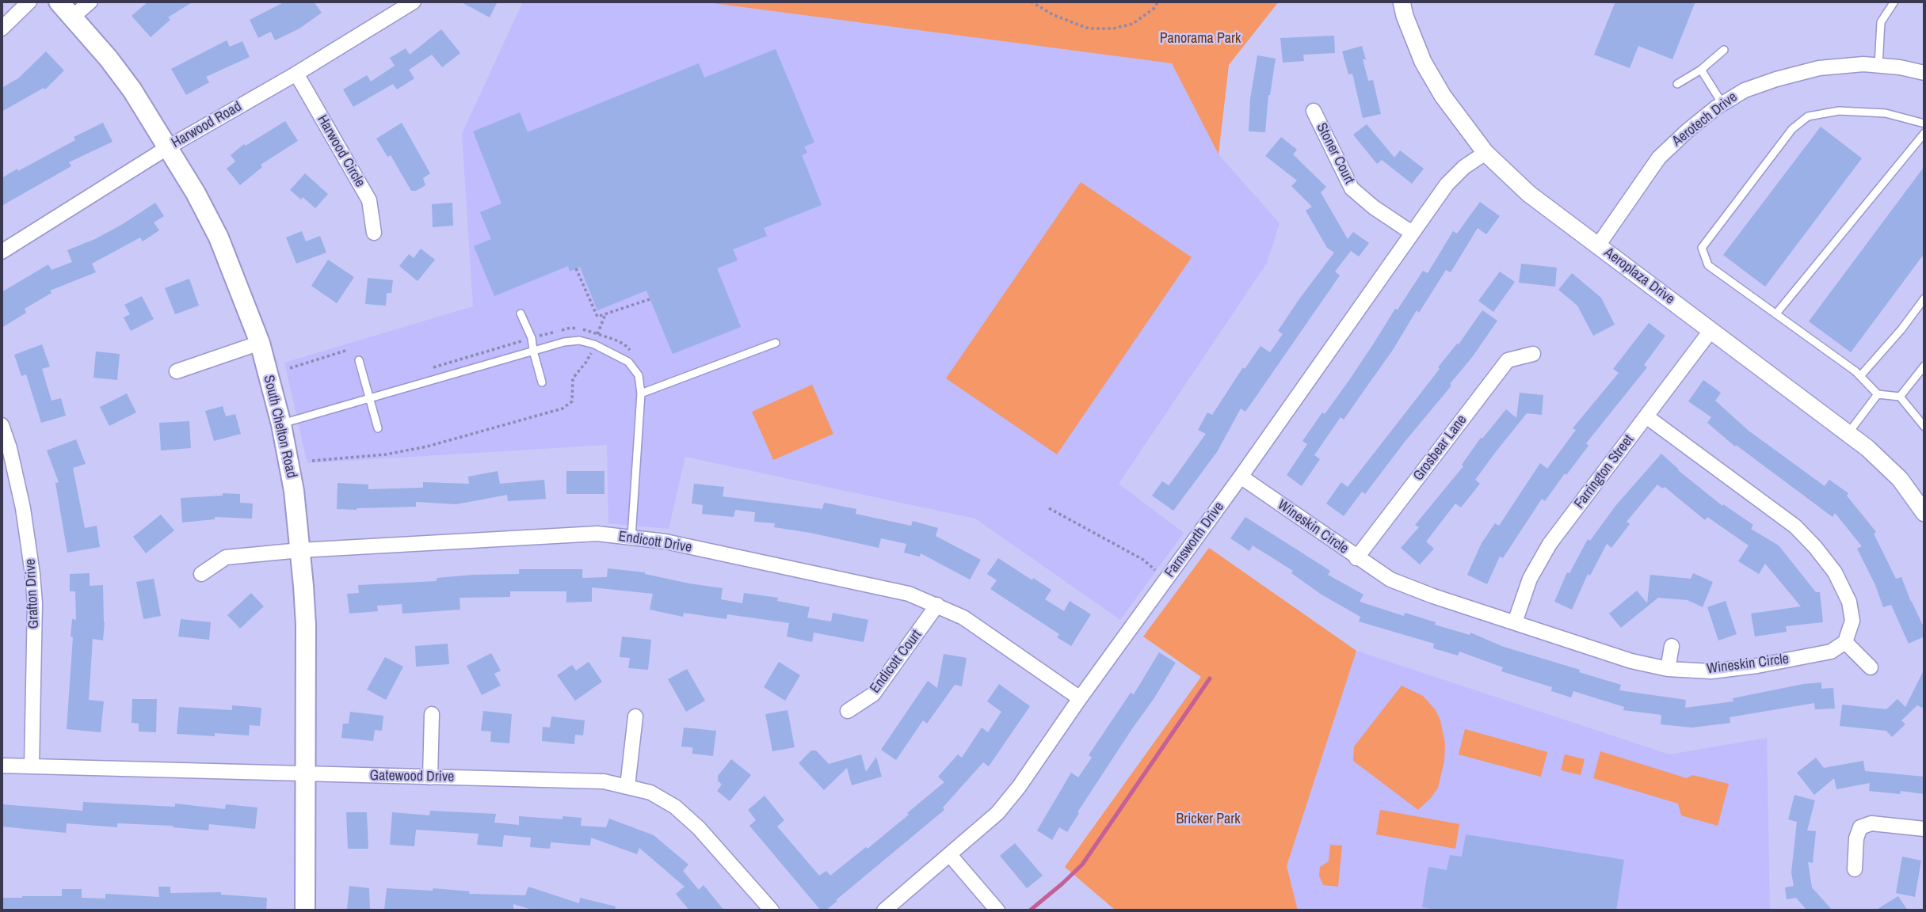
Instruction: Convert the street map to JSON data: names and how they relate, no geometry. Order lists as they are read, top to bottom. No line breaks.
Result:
{"streets":{"main road":["South Chelton Road"],"street":["Aerotech Drive","Harwood Road","Harwood Circle","Stoner Court","Aeroplaza Drive","Grosbear Lane","Farrington Street","Wineskin Circle","Farnsworth Drive","Endicott Drive","Grafton Drive","Endicott Court","Gatewood Drive"]},"crossings":[["Aerotech Drive","Aeroplaza Drive"],["Harwood Road","Harwood Circle"],["Harwood Road","South Chelton Road"],["Stoner Court","Farnsworth Drive"],["Aeroplaza Drive","Farrington Street"],["Aeroplaza Drive","Farnsworth Drive"],["South Chelton Road","Endicott Drive"],["South Chelton Road","Gatewood Drive"],["Grosbear Lane","Wineskin Circle"],["Farrington Street","Wineskin Circle"],["Wineskin Circle","Farnsworth Drive"],["Farnsworth Drive","Endicott Drive"],["Endicott Drive","Endicott Court"],["Grafton Drive","Gatewood Drive"]],"parks":["Panorama Park","Bricker Park"]}
